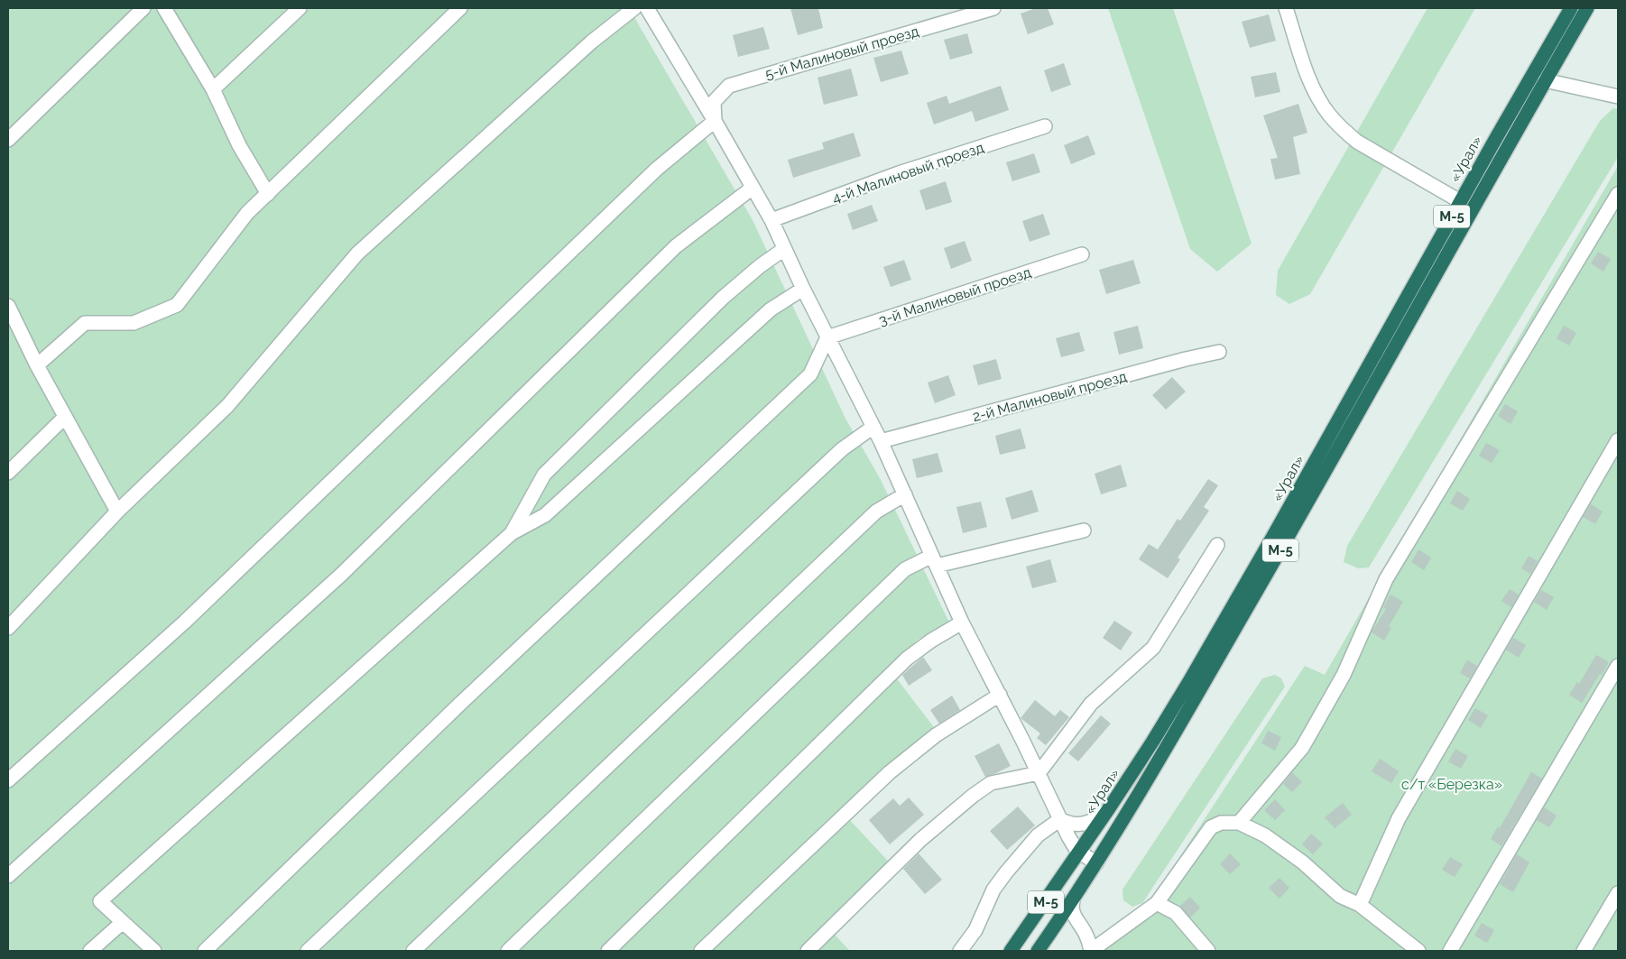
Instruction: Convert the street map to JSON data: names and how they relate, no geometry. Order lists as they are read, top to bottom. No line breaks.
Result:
{"streets":{"highway":["«Урал»","М-5"],"street":["5-й Малиновый проезд","4-й Малиновый проезд","3-й Малиновый проезд","2-й Малиновый проезд"]},"parks":["с/т «Березка»"]}
